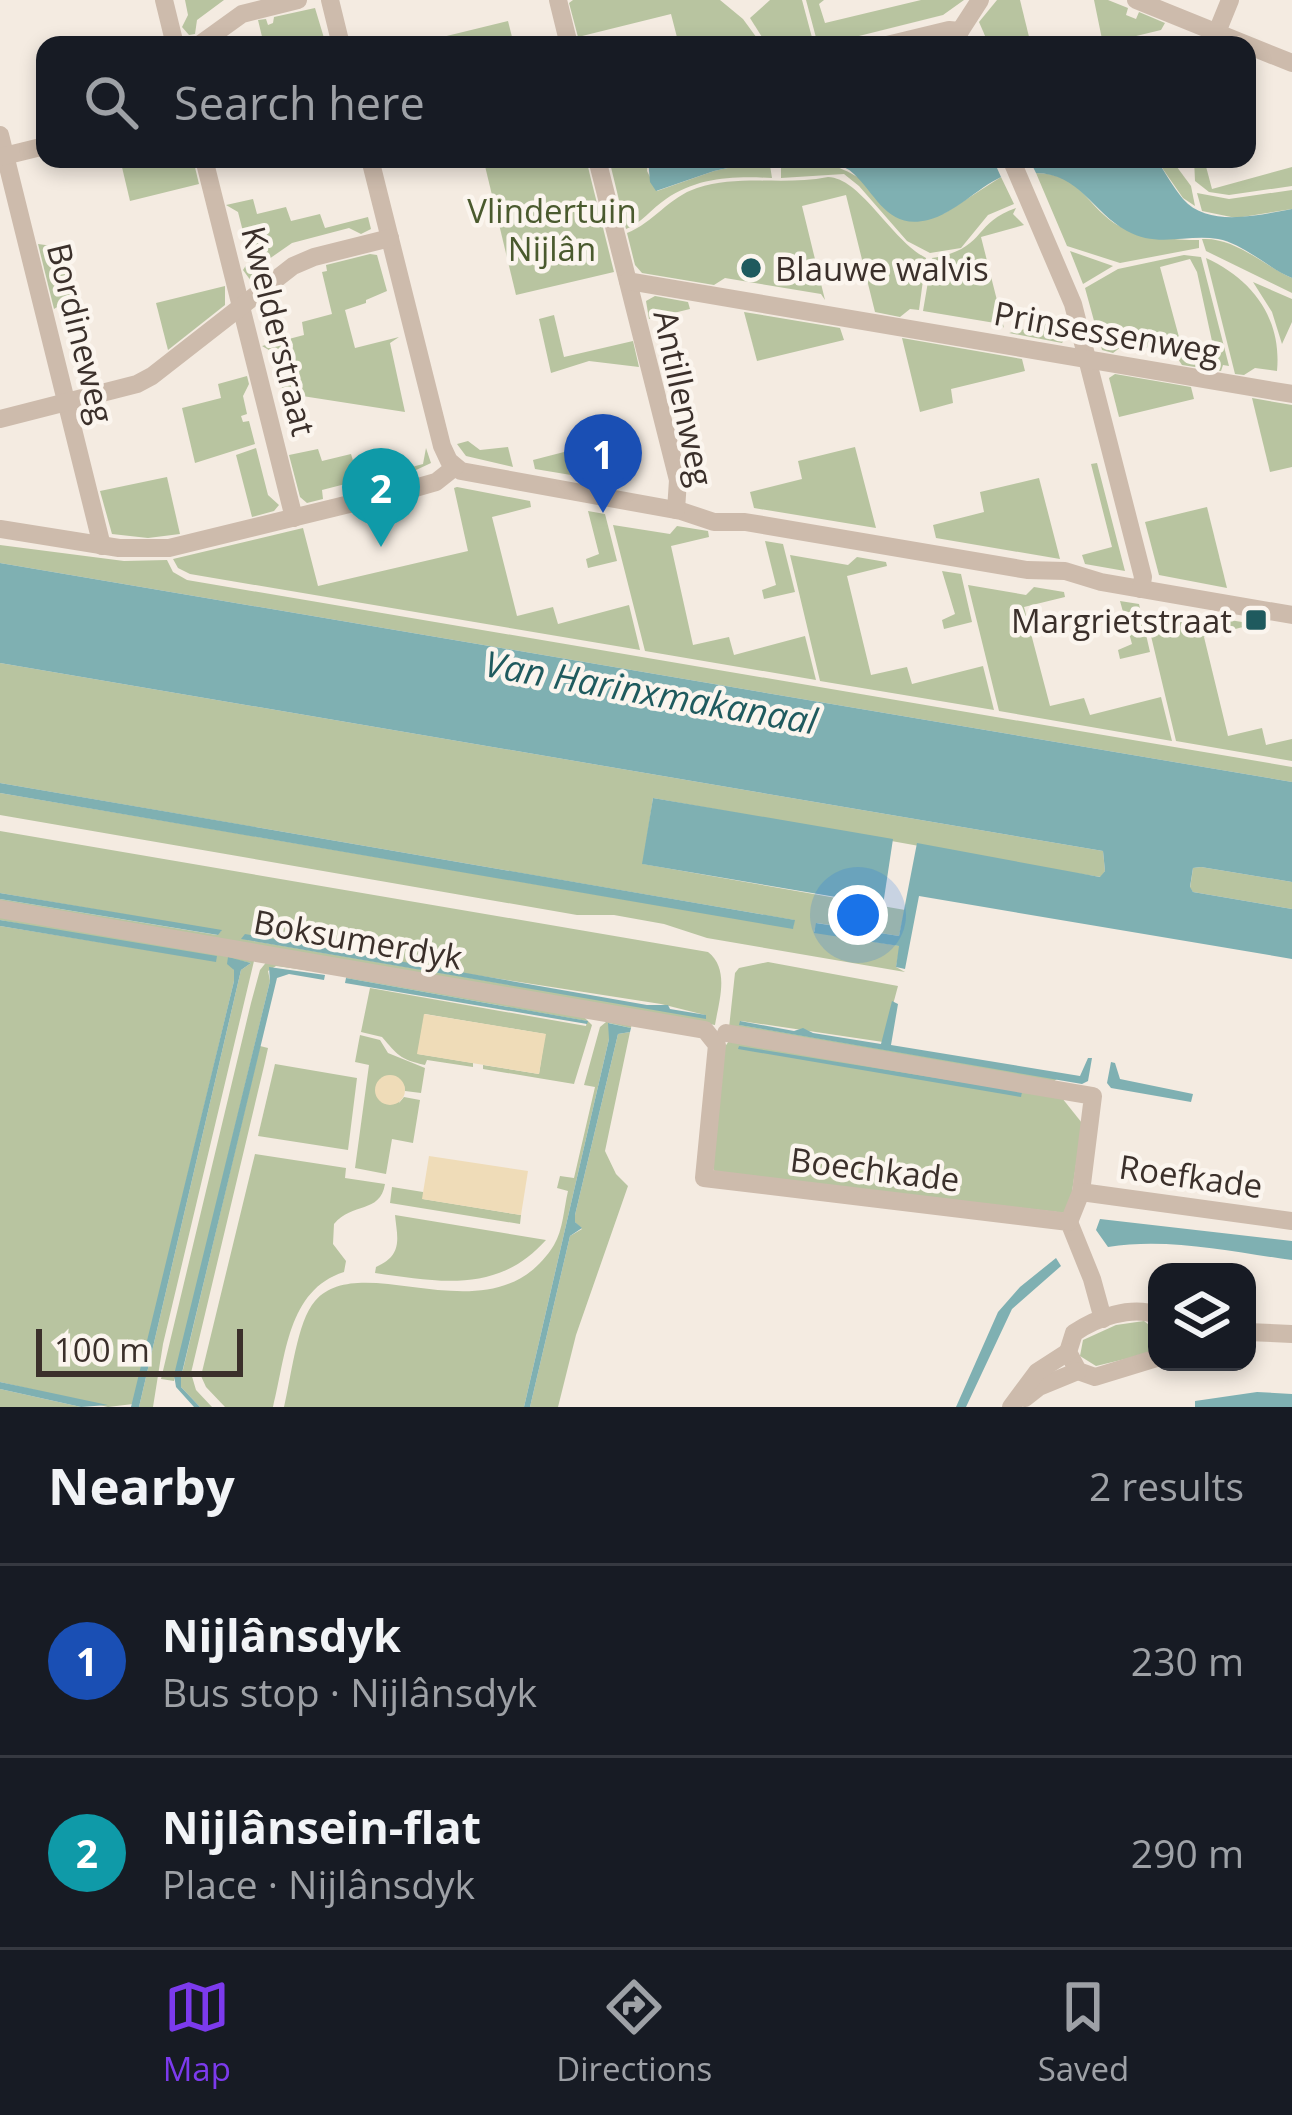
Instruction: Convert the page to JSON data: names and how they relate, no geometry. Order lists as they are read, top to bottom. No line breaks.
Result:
{"streets":{"street":["Kwelderstraat","Prinsessenweg","Bordineweg","Antillenweg","Boksumerdyk","Boechkade","Roefkade"]},"crossings":[["Prinsessenweg","Antillenweg"],["Boksumerdyk","Boechkade"],["Boksumerdyk","Roefkade"]],"water":["Van Harinxmakanaal"],"parks":["Vlindertuin Nijlân"],"places":{"other":["Blauwe walvis"],"transit":["Margrietstraat"]},"scale_bar":"100 m","page":{"search":"Search here","pins":["1","2"],"scale":"100 m","heading":["Nearby","2 results"],"list":[{"mark":"1","name":"Nijlânsdyk","note":"Bus stop · Nijlânsdyk","value":"230 m"},{"mark":"2","name":"Nijlânsein-flat","note":"Place · Nijlânsdyk","value":"290 m"}],"nav":["Map","Directions","Saved"]}}
